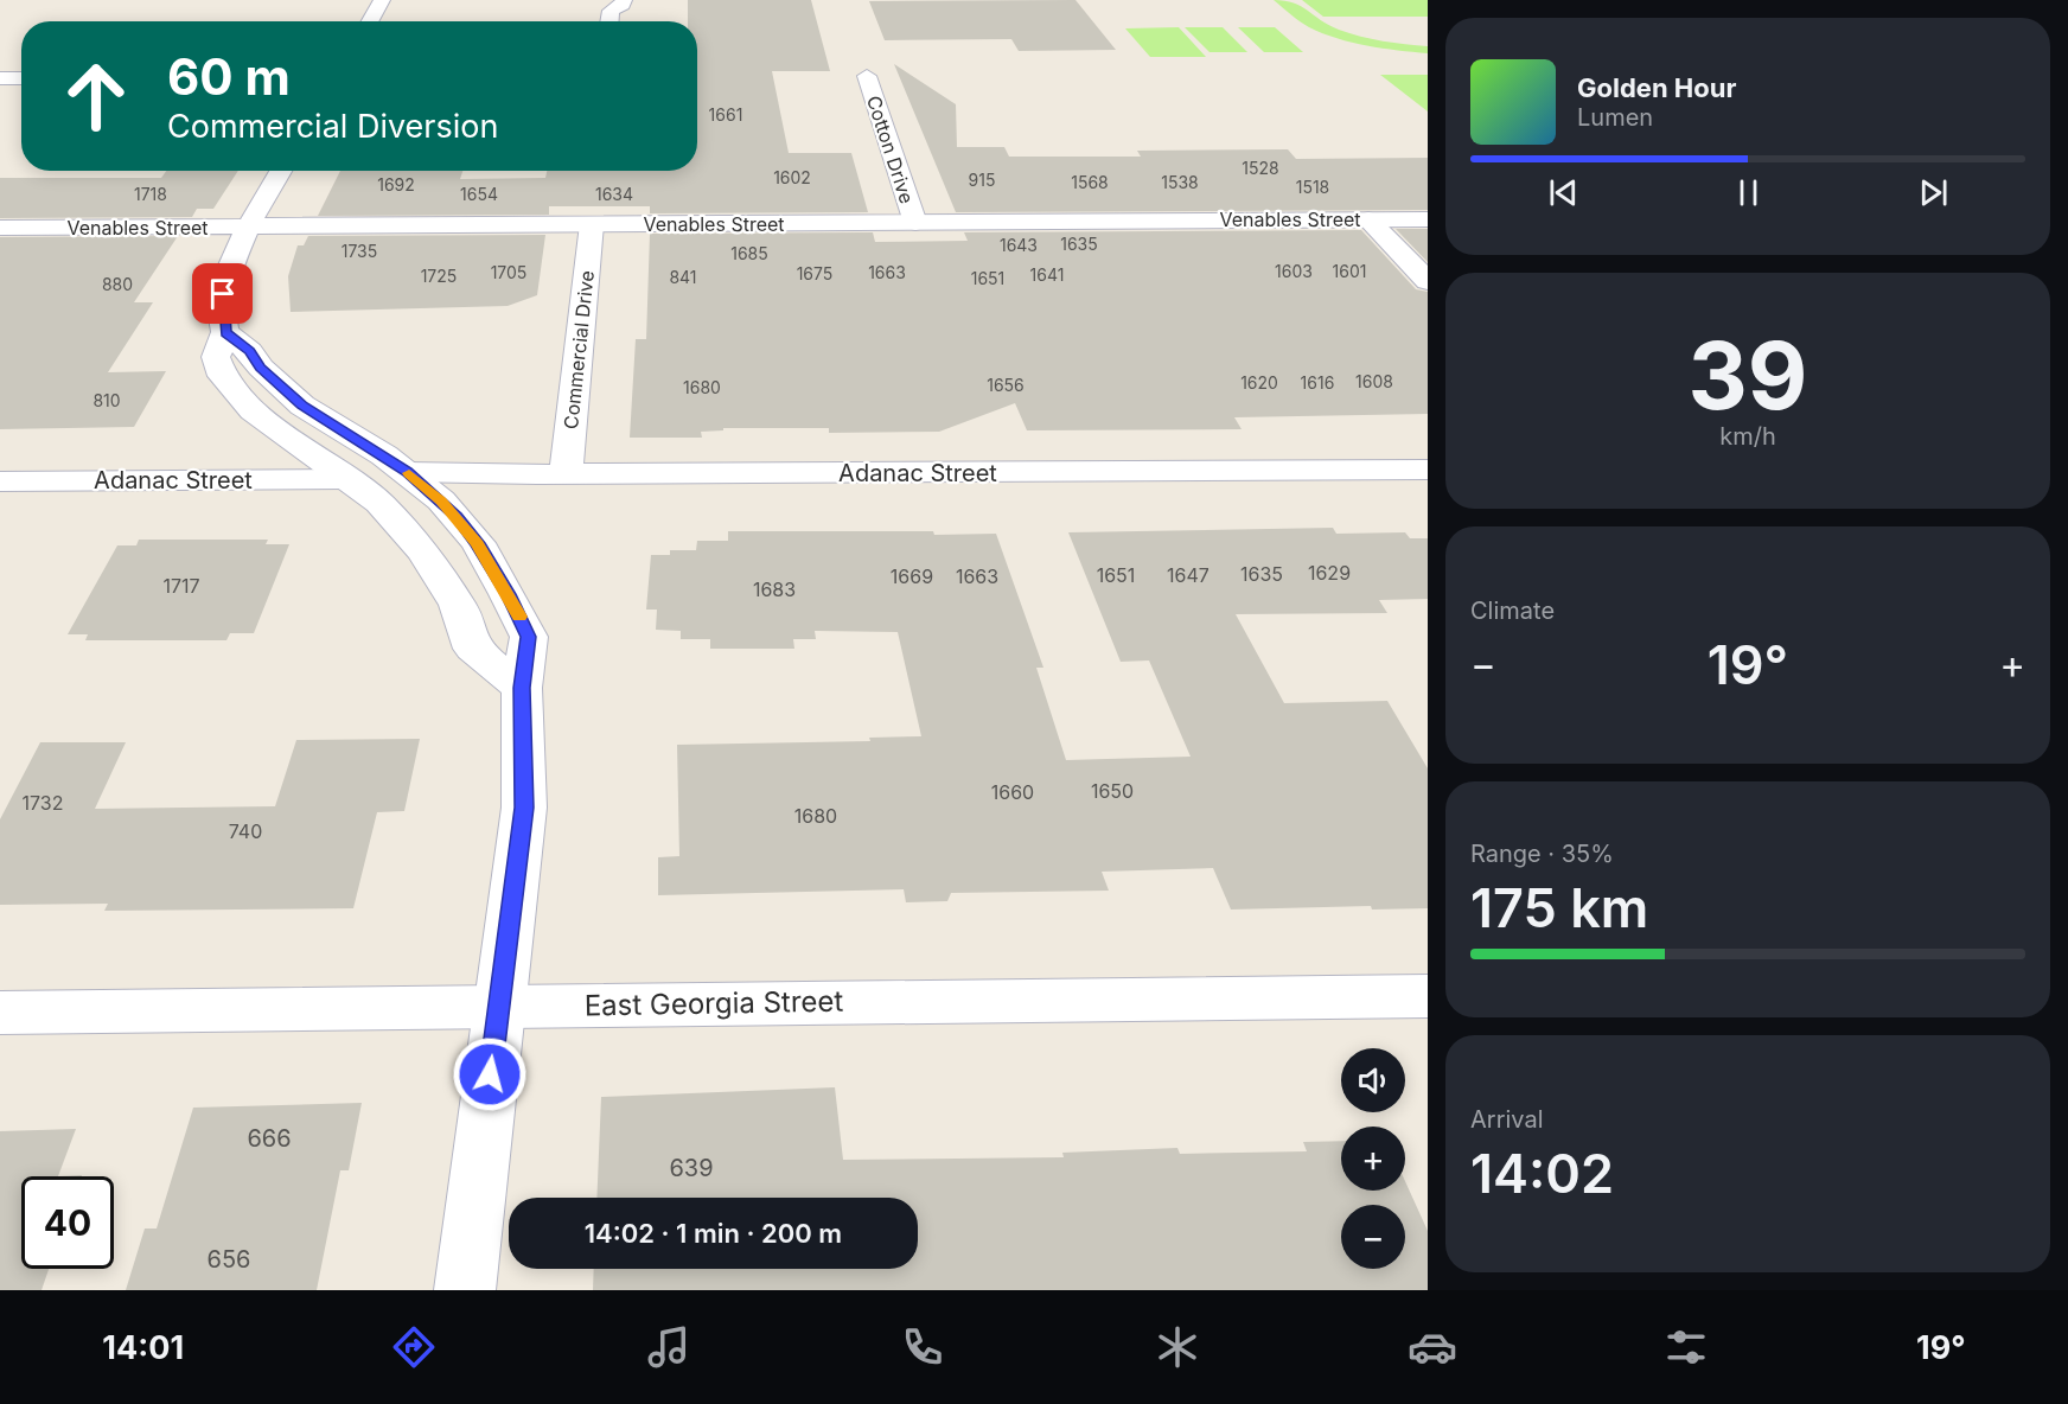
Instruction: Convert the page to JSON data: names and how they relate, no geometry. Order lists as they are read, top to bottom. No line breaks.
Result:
{"streets":{"street":["Cotton Drive","Venables Street","Commercial Drive","Adanac Street","East Georgia Street"]},"crossings":[["Cotton Drive","Venables Street"],["Venables Street","Commercial Drive"],["Commercial Drive","Adanac Street"]],"house_numbers":["1661","1528","1602","915","1568","1538","1692","1518","1718","1654","1634","1635","1643","1735","1685","1603","1601","1705","1663","1675","1641","1725","841","1651","880","1608","1620","1616","1656","1680","810","1629","1635","1651","1647","1669","1663","1717","1683","1650","1660","1732","1680","740","666","639","656"],"page":{"turn":["60 m","Commercial Diversion"],"song":["Golden Hour","Lumen"],"tile":[["39","km/h"],"Climate",["Range · 35%","175 km"],["Arrival","14:02"]],"heat":["−","19°","+"],"map_buttons":["+","−"],"limit":"40","trip":"14:02 · 1 min · 200 m","tabs":["14:01","19°"]}}
